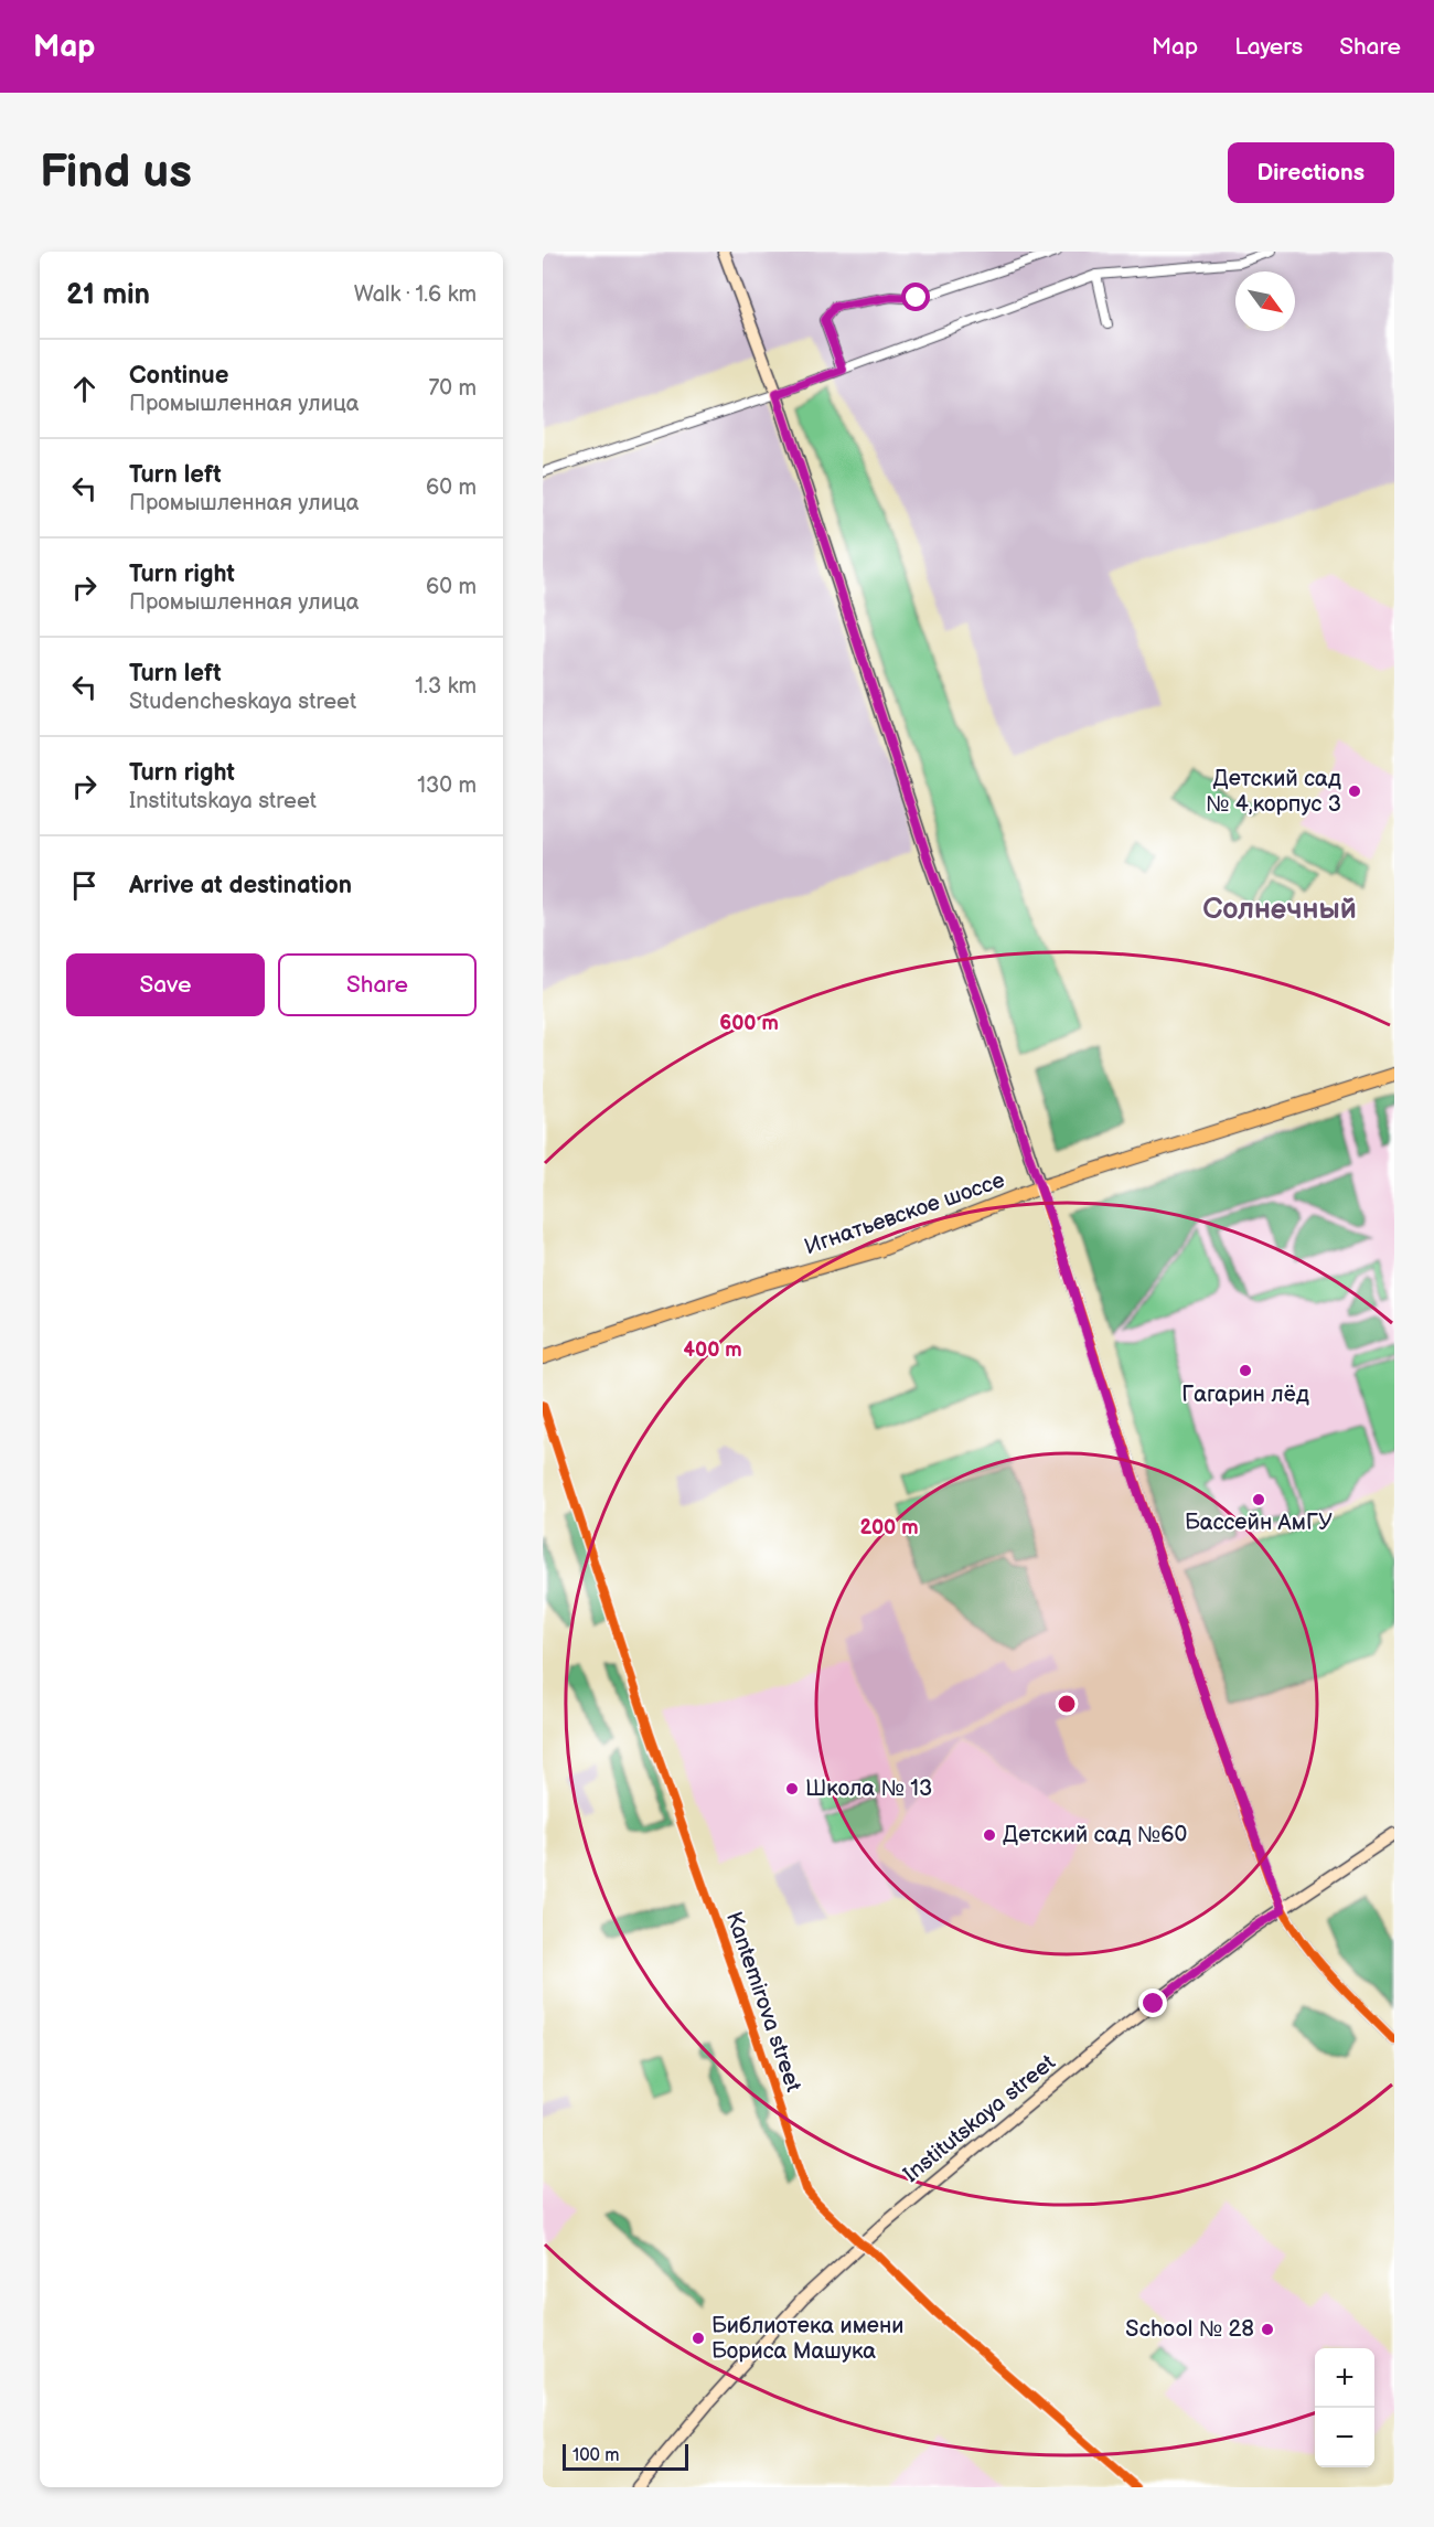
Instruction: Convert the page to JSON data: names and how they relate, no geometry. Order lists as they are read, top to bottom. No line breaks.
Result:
{"streets":{"main road":["Игнатьевское шоссе","Institutskaya street"],"street":["Kantemirova street"]},"crossings":[["Kantemirova street","Institutskaya street"]],"districts":["Солнечный"],"places":["Детский сад № 4,корпус 3","Гагарин лёд","Бассейн АмГУ","Школа № 13","Детский сад №60","School № 28","Библиотека имени Бориса Машука"],"scale_bar":"100 m","north":"bottom right","page":{"header":"Map","nav":["Map","Layers","Share"],"buttons":["Directions",["Save","Share"]],"title":"Find us","heading":["21 min","Walk · 1.6 km"],"list":[["Continue","Промышленная улица","70 m"],["Turn left","Промышленная улица","60 m"],["Turn right","Промышленная улица","60 m"],["Turn left","Studencheskaya street","1.3 km"],["Turn right","Institutskaya street","130 m"],"Arrive at destination"],"map_buttons":["+","−"],"scale":"100 m"},"rings":["600 m","400 m","200 m"]}
